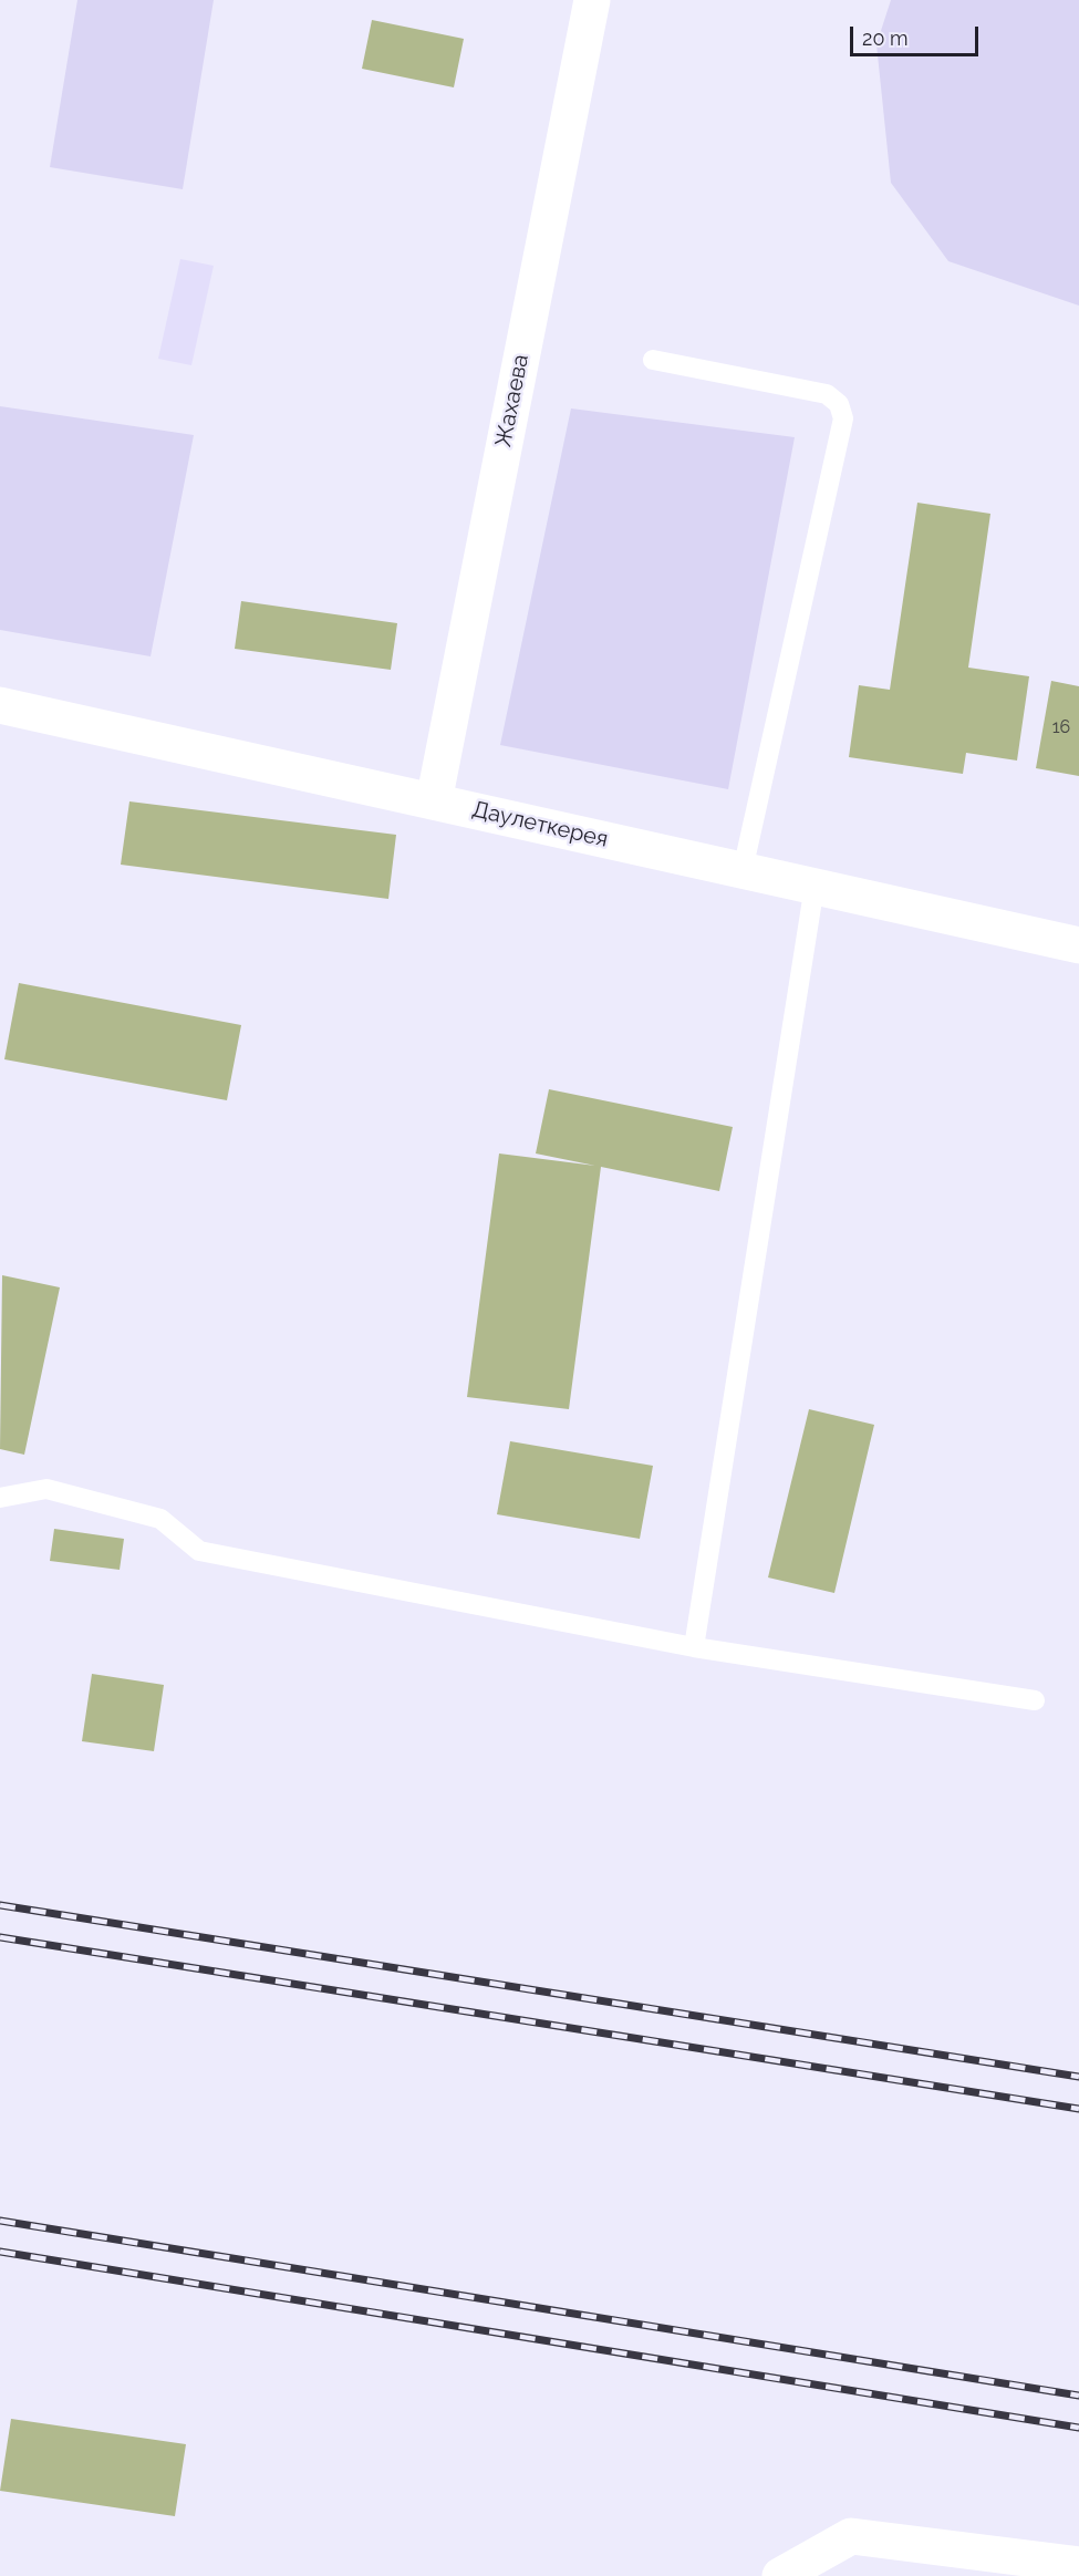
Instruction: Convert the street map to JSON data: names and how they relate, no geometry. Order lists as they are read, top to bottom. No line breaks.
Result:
{"streets":{"street":["Жахаева","Даулеткерея"]},"crossings":[["Жахаева","Даулеткерея"]],"house_numbers":["16"],"scale_bar":"20 m"}
